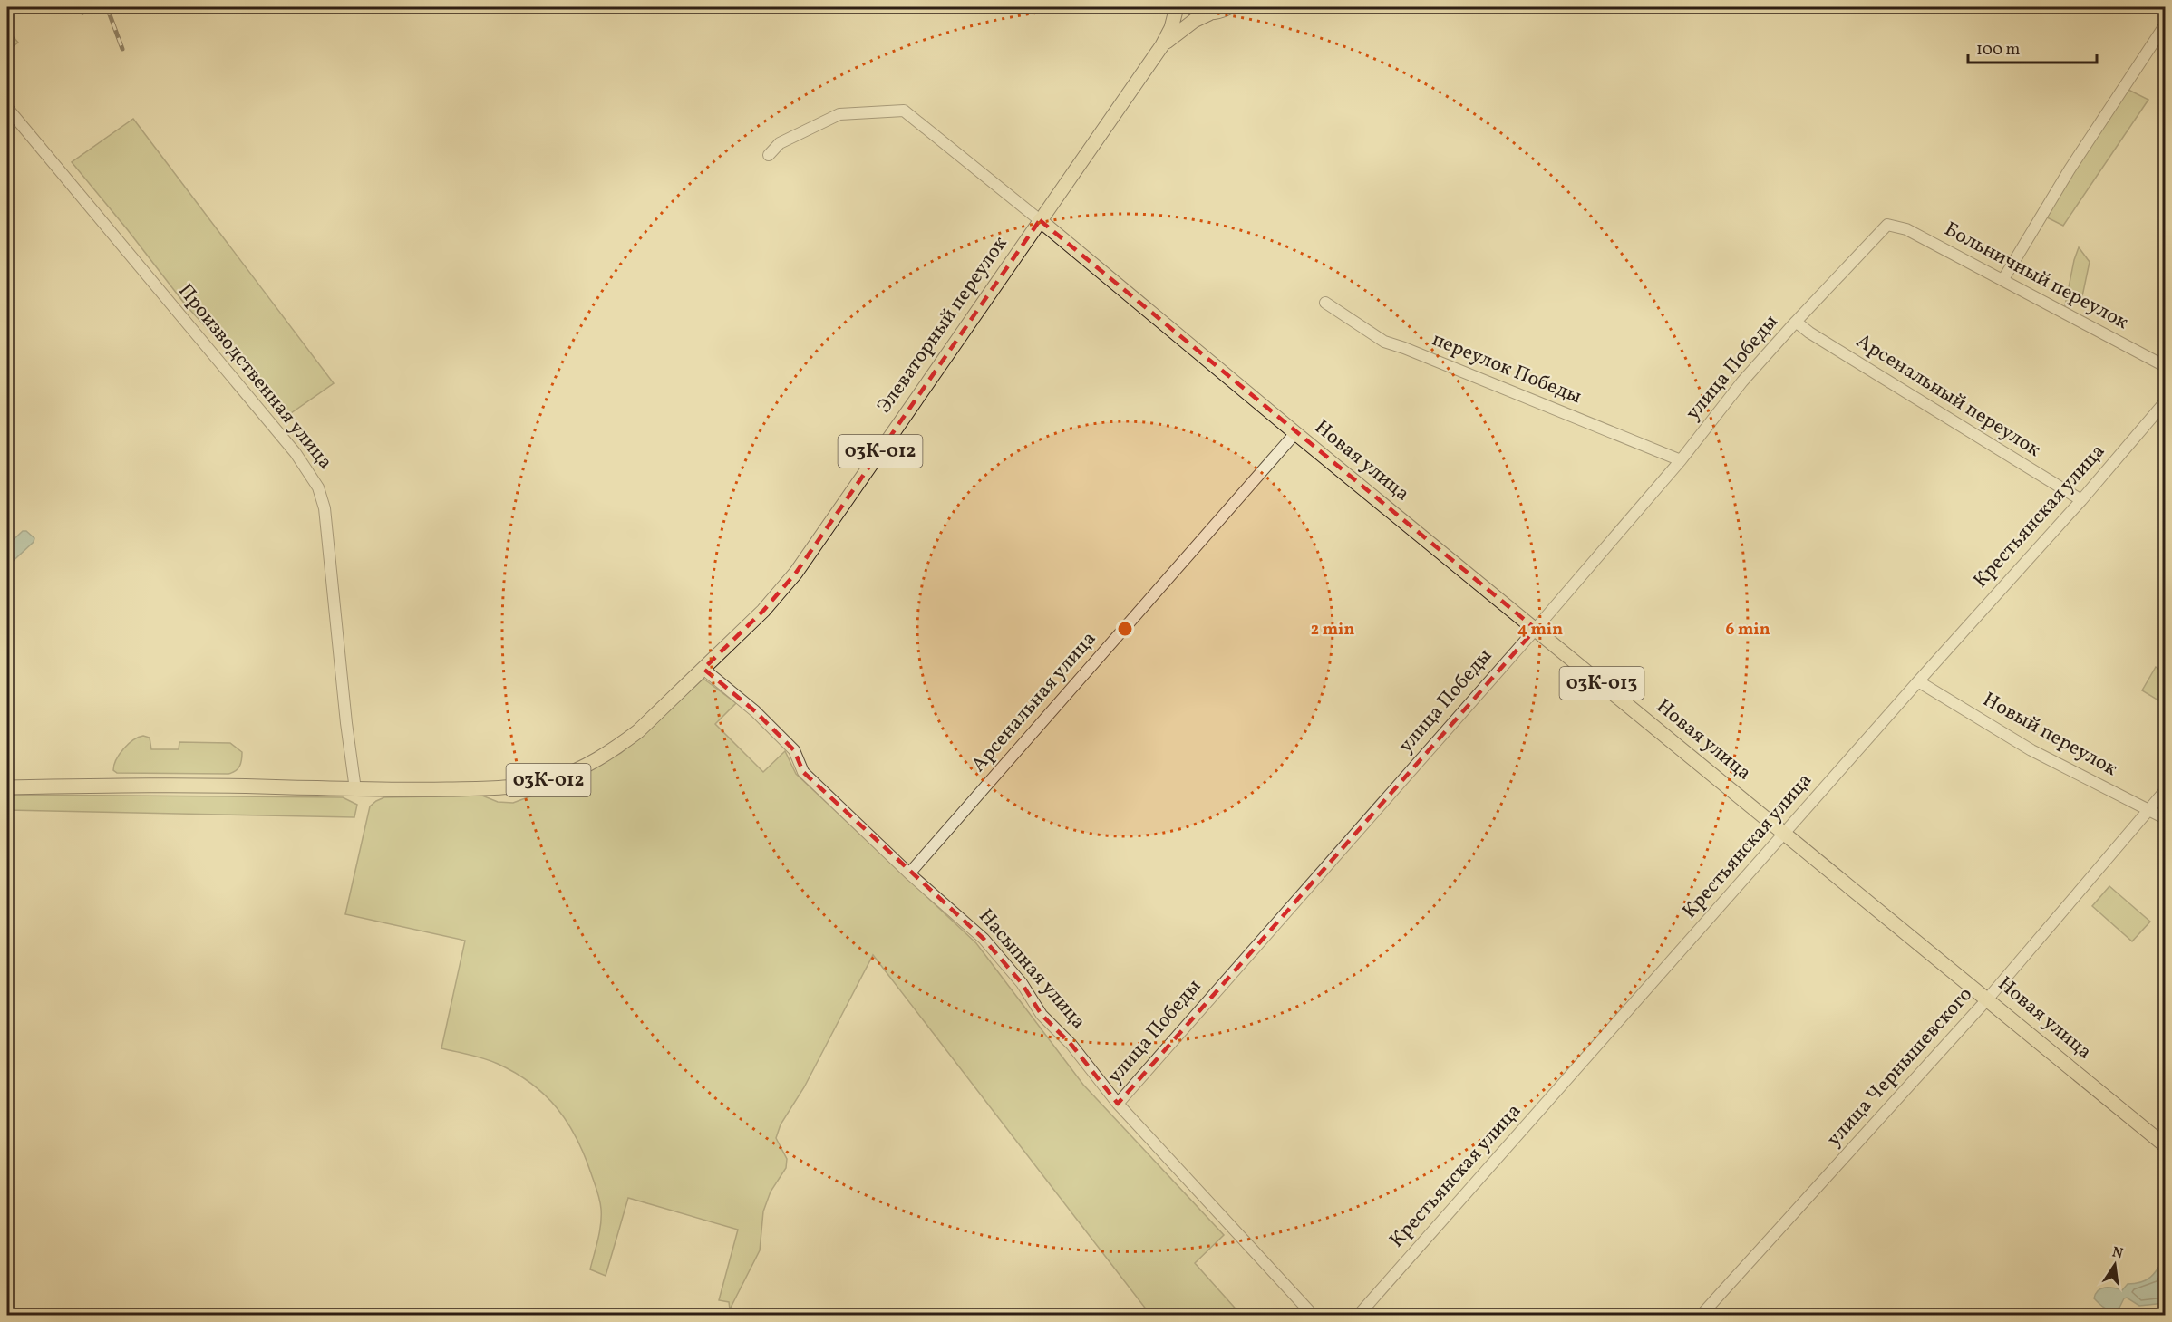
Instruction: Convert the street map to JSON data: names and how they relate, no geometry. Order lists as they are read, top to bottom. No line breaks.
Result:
{"streets":{"main road":["Элеваторный переулок","03К-012","Новая улица","03К-013"],"street":["Больничный переулок","улица Победы","переулок Победы","Производственная улица","Арсенальный переулок","Крестьянская улица","Арсенальная улица","Новый переулок","Насыпная улица","улица Чернышевского"]},"crossings":[["Больничный переулок","улица Победы"],["Элеваторный переулок","03К-012"],["Элеваторный переулок","Новая улица"],["Элеваторный переулок","Насыпная улица"],["улица Победы","переулок Победы"],["улица Победы","Арсенальный переулок"],["улица Победы","Новая улица"],["улица Победы","Насыпная улица"],["Производственная улица","03К-012"],["Арсенальный переулок","Крестьянская улица"],["03К-012","Насыпная улица"],["Новая улица","Крестьянская улица"],["Новая улица","Арсенальная улица"],["Новая улица","улица Чернышевского"],["Крестьянская улица","Новый переулок"],["Арсенальная улица","Насыпная улица"],["Новый переулок","улица Чернышевского"]],"scale_bar":"100 m","north":"top","rings":["2 min","4 min","6 min"]}
